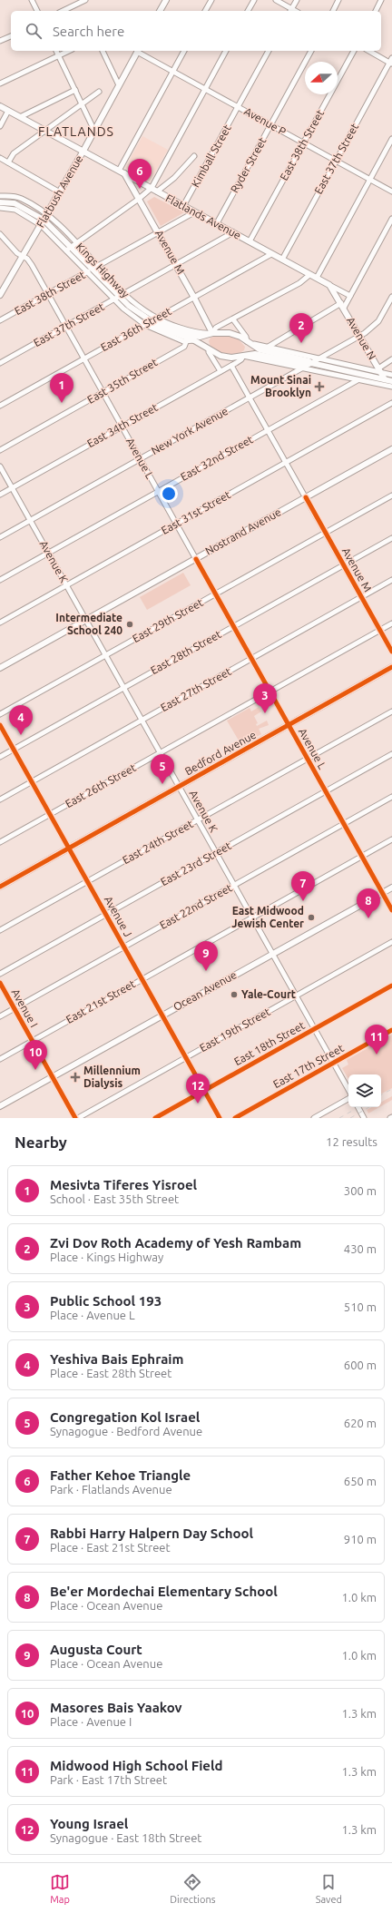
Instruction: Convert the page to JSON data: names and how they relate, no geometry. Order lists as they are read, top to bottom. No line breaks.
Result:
{"streets":{"main road":["Flatbush Avenue","Flatlands Avenue","Avenue M","Kings Highway","Avenue N","Nostrand Avenue","Bedford Avenue","Ocean Avenue"],"street":["Avenue P","East 38th Street","Kimball Street","East 37th Street","Ryder Street","East 36th Street","East 35th Street","East 34th Street","New York Avenue","Avenue L","East 32nd Street","East 31st Street","Avenue K","East 29th Street","East 28th Street","East 27th Street","East 26th Street","East 24th Street","East 23rd Street","East 22nd Street","Avenue J","East 21st Street","Avenue I","East 19th Street","East 18th Street","East 17th Street"]},"crossings":[["Avenue P","East 38th Street"],["Avenue P","Kimball Street"],["Avenue P","East 37th Street"],["Avenue P","Ryder Street"],["Avenue P","Flatbush Avenue"],["East 38th Street","Flatlands Avenue"],["East 38th Street","Avenue M"],["East 38th Street","Kings Highway"],["East 38th Street","Avenue L"],["Kimball Street","Flatlands Avenue"],["East 37th Street","Flatlands Avenue"],["East 37th Street","Avenue M"],["East 37th Street","Kings Highway"],["East 37th Street","Avenue L"],["Ryder Street","Flatlands Avenue"],["Flatbush Avenue","Flatlands Avenue"],["Flatbush Avenue","Kings Highway"],["Flatbush Avenue","Avenue L"],["Flatlands Avenue","Avenue M"],["Flatlands Avenue","East 36th Street"],["Flatlands Avenue","Avenue N"],["Avenue M","Kings Highway"],["Avenue M","East 36th Street"],["Avenue M","East 34th Street"],["Avenue M","New York Avenue"],["Avenue M","East 32nd Street"],["Avenue M","East 31st Street"],["Avenue M","Nostrand Avenue"],["Avenue M","East 29th Street"],["Avenue M","East 28th Street"],["Avenue M","East 27th Street"],["Avenue M","East 26th Street"],["Kings Highway","East 36th Street"],["Kings Highway","Avenue N"],["Kings Highway","East 35th Street"],["Kings Highway","East 34th Street"],["Kings Highway","New York Avenue"],["Kings Highway","East 32nd Street"],["East 36th Street","Avenue L"],["Avenue N","New York Avenue"],["East 35th Street","Avenue L"],["East 34th Street","Avenue L"],["East 34th Street","Avenue K"],["New York Avenue","Avenue L"],["New York Avenue","Avenue K"],["Avenue L","East 32nd Street"],["Avenue L","East 31st Street"],["Avenue L","Nostrand Avenue"],["Avenue L","East 29th Street"],["Avenue L","East 28th Street"],["Avenue L","East 27th Street"],["Avenue L","Bedford Avenue"],["Avenue L","East 26th Street"],["Avenue L","East 24th Street"],["Avenue L","East 23rd Street"],["Avenue L","East 22nd Street"],["Avenue L","Ocean Avenue"],["Avenue L","East 21st Street"],["East 32nd Street","Avenue K"],["East 31st Street","Avenue K"],["Nostrand Avenue","Avenue K"],["Avenue K","East 29th Street"],["Avenue K","East 28th Street"],["Avenue K","East 27th Street"],["Avenue K","Bedford Avenue"],["Avenue K","East 26th Street"],["Avenue K","East 24th Street"],["Avenue K","East 23rd Street"],["Avenue K","East 22nd Street"],["Avenue K","Ocean Avenue"],["Avenue K","East 21st Street"],["Avenue K","East 19th Street"],["Avenue K","East 18th Street"],["Avenue K","East 17th Street"],["East 28th Street","Avenue J"],["East 27th Street","Avenue J"],["Bedford Avenue","Avenue J"],["East 26th Street","Avenue J"],["East 24th Street","Avenue J"],["East 23rd Street","Avenue J"],["East 22nd Street","Avenue J"],["East 22nd Street","Avenue I"],["Avenue J","Ocean Avenue"],["Avenue J","East 21st Street"],["Avenue J","East 19th Street"],["Avenue J","East 18th Street"],["Ocean Avenue","Avenue I"],["East 21st Street","Avenue I"],["Avenue I","East 19th Street"]],"districts":["FLATLANDS"],"places":{"health":["Mount Sinai Brooklyn","Millennium Dialysis"],"other":["Intermediate School 240","East Midwood Jewish Center","Yale-Court"]},"north":"left","page":{"search":"Search here","pins":["6","2","1","3","4","5","7","8","9","11","10","12"],"heading":["Nearby","12 results"],"list":[{"mark":"1","name":"Mesivta Tiferes Yisroel","note":"School · East 35th Street","value":"300 m"},{"mark":"2","name":"Zvi Dov Roth Academy of Yesh Rambam","note":"Place · Kings Highway","value":"430 m"},{"mark":"3","name":"Public School 193","note":"Place · Avenue L","value":"510 m"},{"mark":"4","name":"Yeshiva Bais Ephraim","note":"Place · East 28th Street","value":"600 m"},{"mark":"5","name":"Congregation Kol Israel","note":"Synagogue · Bedford Avenue","value":"620 m"},{"mark":"6","name":"Father Kehoe Triangle","note":"Park · Flatlands Avenue","value":"650 m"},{"mark":"7","name":"Rabbi Harry Halpern Day School","note":"Place · East 21st Street","value":"910 m"},{"mark":"8","name":"Be'er Mordechai Elementary School","note":"Place · Ocean Avenue","value":"1.0 km"},{"mark":"9","name":"Augusta Court","note":"Place · Ocean Avenue","value":"1.0 km"},{"mark":"10","name":"Masores Bais Yaakov","note":"Place · Avenue I","value":"1.3 km"},{"mark":"11","name":"Midwood High School Field","note":"Park · East 17th Street","value":"1.3 km"},{"mark":"12","name":"Young Israel","note":"Synagogue · East 18th Street","value":"1.3 km"}],"nav":["Map","Directions","Saved"]}}
